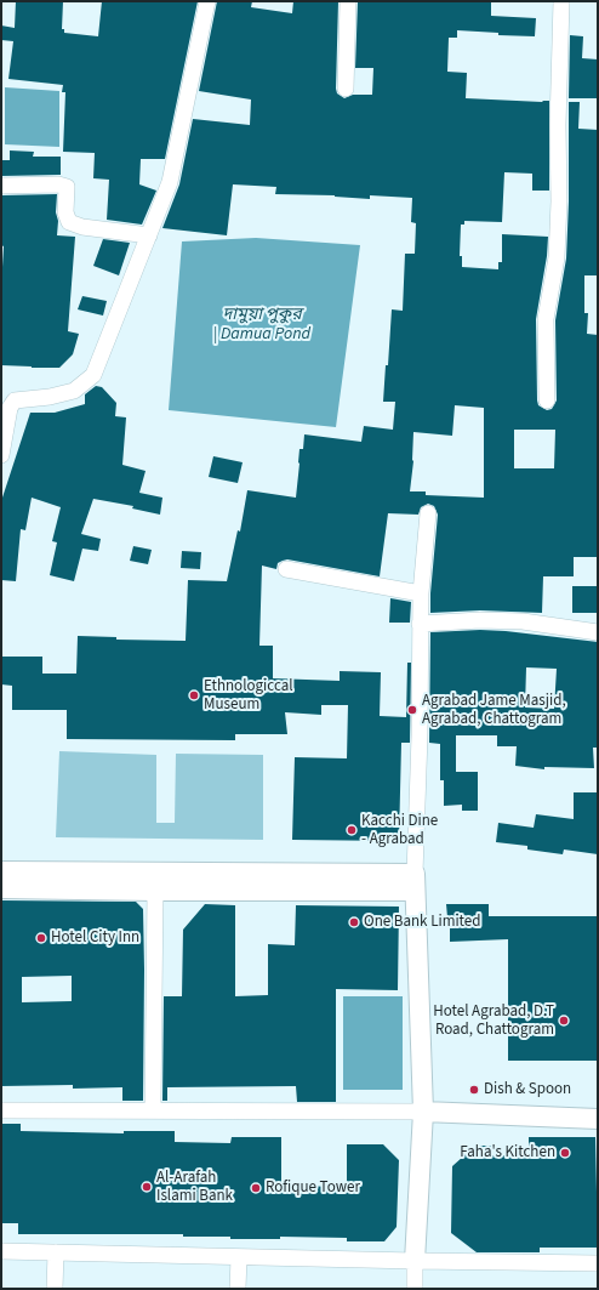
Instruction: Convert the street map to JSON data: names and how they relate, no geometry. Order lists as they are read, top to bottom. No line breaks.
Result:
{"water":["দামুয়া পুকুর | Damua Pond"],"places":["Ethnologiccal Museum","Agrabad Jame Masjid, Agrabad, Chattogram","Kacchi Dine - Agrabad","One Bank Limited","Hotel City Inn","Hotel Agrabad, D.T Road, Chattogram","Dish & Spoon","Faha's Kitchen","Al-Arafah Islami Bank","Rofique Tower"]}
